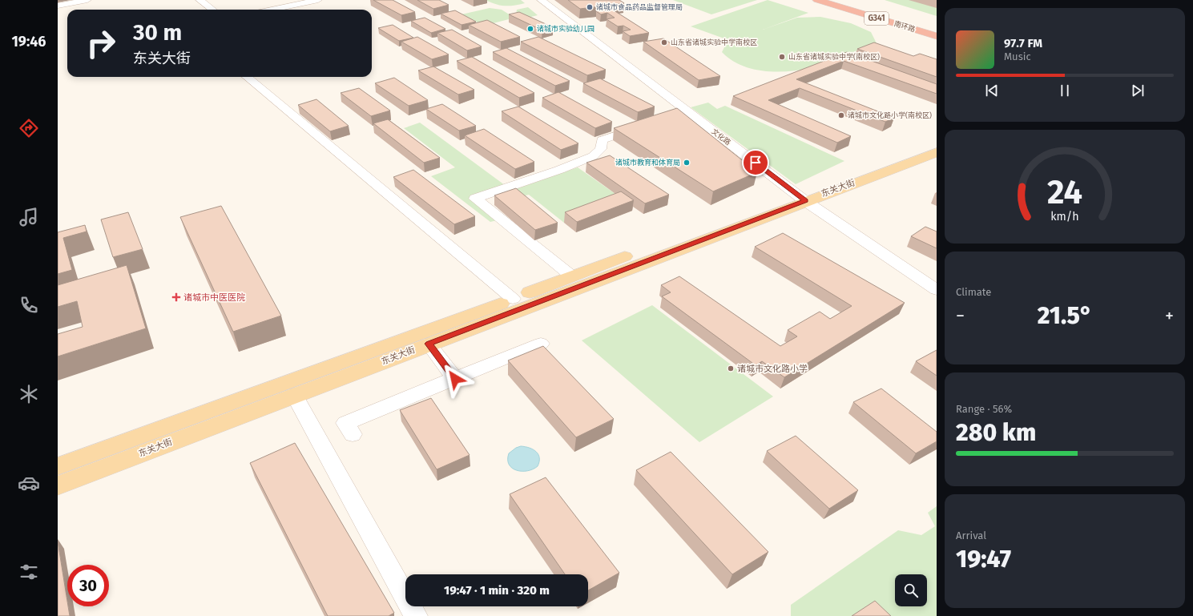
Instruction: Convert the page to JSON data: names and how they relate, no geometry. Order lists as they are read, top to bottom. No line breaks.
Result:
{"streets":{"highway":["G341","南环路"],"main road":["东关大街"],"street":["文化路"]},"crossings":[["文化路","东关大街"]],"places":{"other":["诸城市食品药品监督管理局","诸城市实验幼儿园","山东省诸城实验中学南校区","山东省诸城实验中学(南校区)","诸城市文化路小学(南校区)","诸城市教育和体育局","诸城市文化路小学"],"health":["诸城市中医医院"]},"page":{"tabs":"19:46","turn":["30 m","东关大街"],"song":["97.7 FM","Music"],"tile":["Climate",["Range · 56%","280 km"],["Arrival","19:47"]],"heat":["−","21.5°","+"],"limit":"30","trip":"19:47 · 1 min · 320 m","gauge":["24","km/h"]}}
